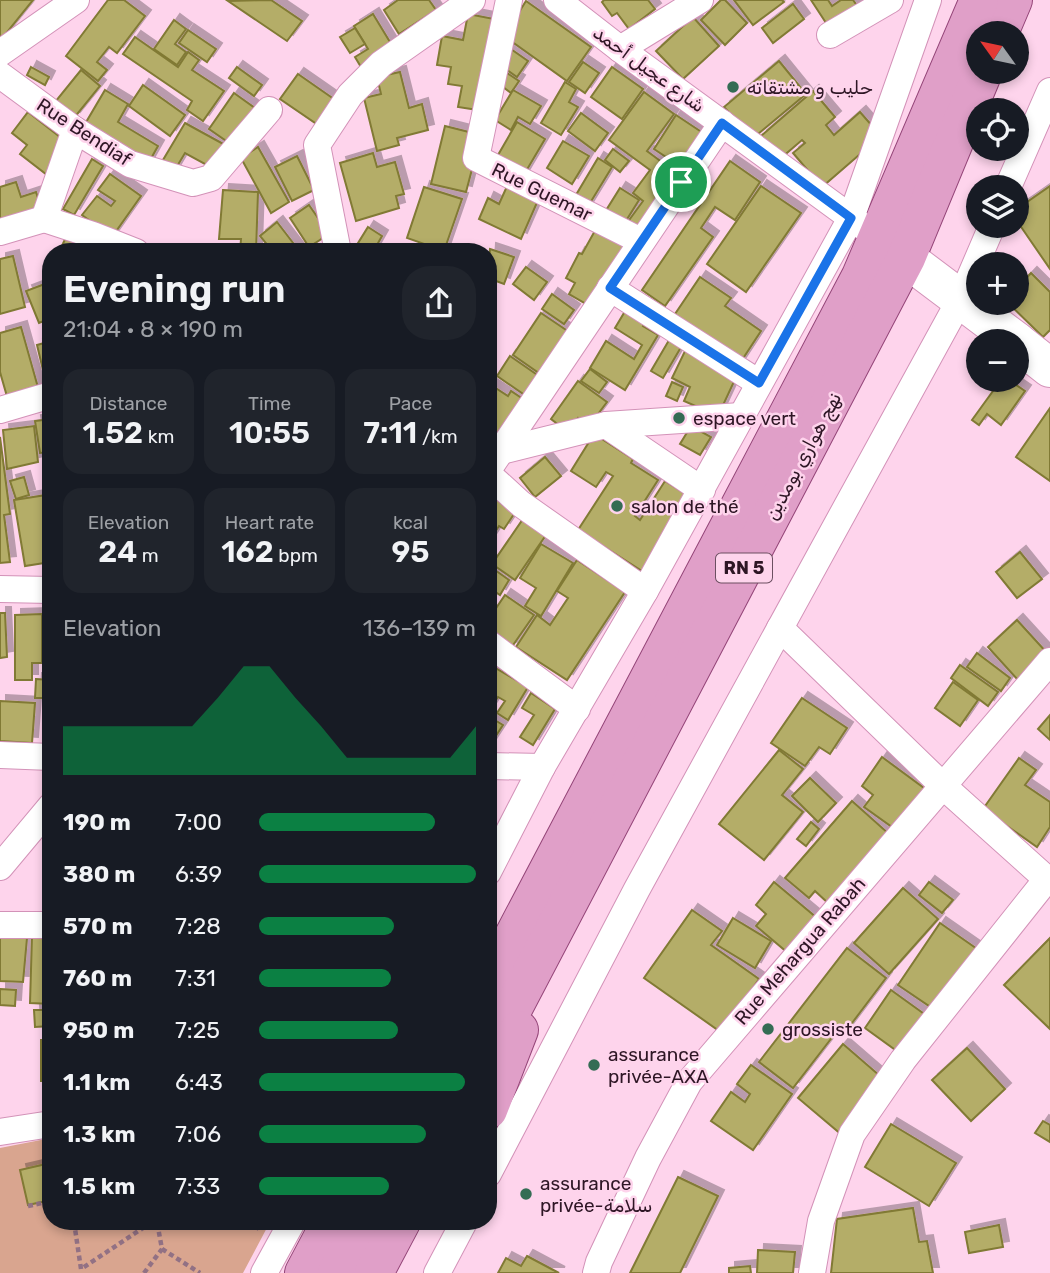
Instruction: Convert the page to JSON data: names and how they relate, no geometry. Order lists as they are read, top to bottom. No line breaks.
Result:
{"streets":{"main road":["نهج هواري بومدين","RN 5"],"street":["شارع عجيل أحمد","Rue Bendiaf","Rue Guemar","Rue Mehargua Rabah"]},"crossings":[["شارع عجيل أحمد","نهج هواري بومدين"]],"places":["حليب و مشتقاته","espace vert","salon de thé","grossiste","assurance privée-AXA","assurance privée-سلامة"],"north":"top left","page":{"map_buttons":["+","−"],"heading":["Evening run","21:04 · 8 × 190 m"],"stats":[["Distance","1.52 km"],["Time","10:55"],["Pace","7:11 /km"],["Elevation","24 m"],["Heart rate","162 bpm"],["kcal","95"]],"chart":["Elevation","136–139 m"],"list":[{"name":"190 m","note":"7:00"},{"name":"380 m","note":"6:39"},{"name":"570 m","note":"7:28"},{"name":"760 m","note":"7:31"},{"name":"950 m","note":"7:25"},{"name":"1.1 km","note":"6:43"},{"name":"1.3 km","note":"7:06"},{"name":"1.5 km","note":"7:33"}]}}
